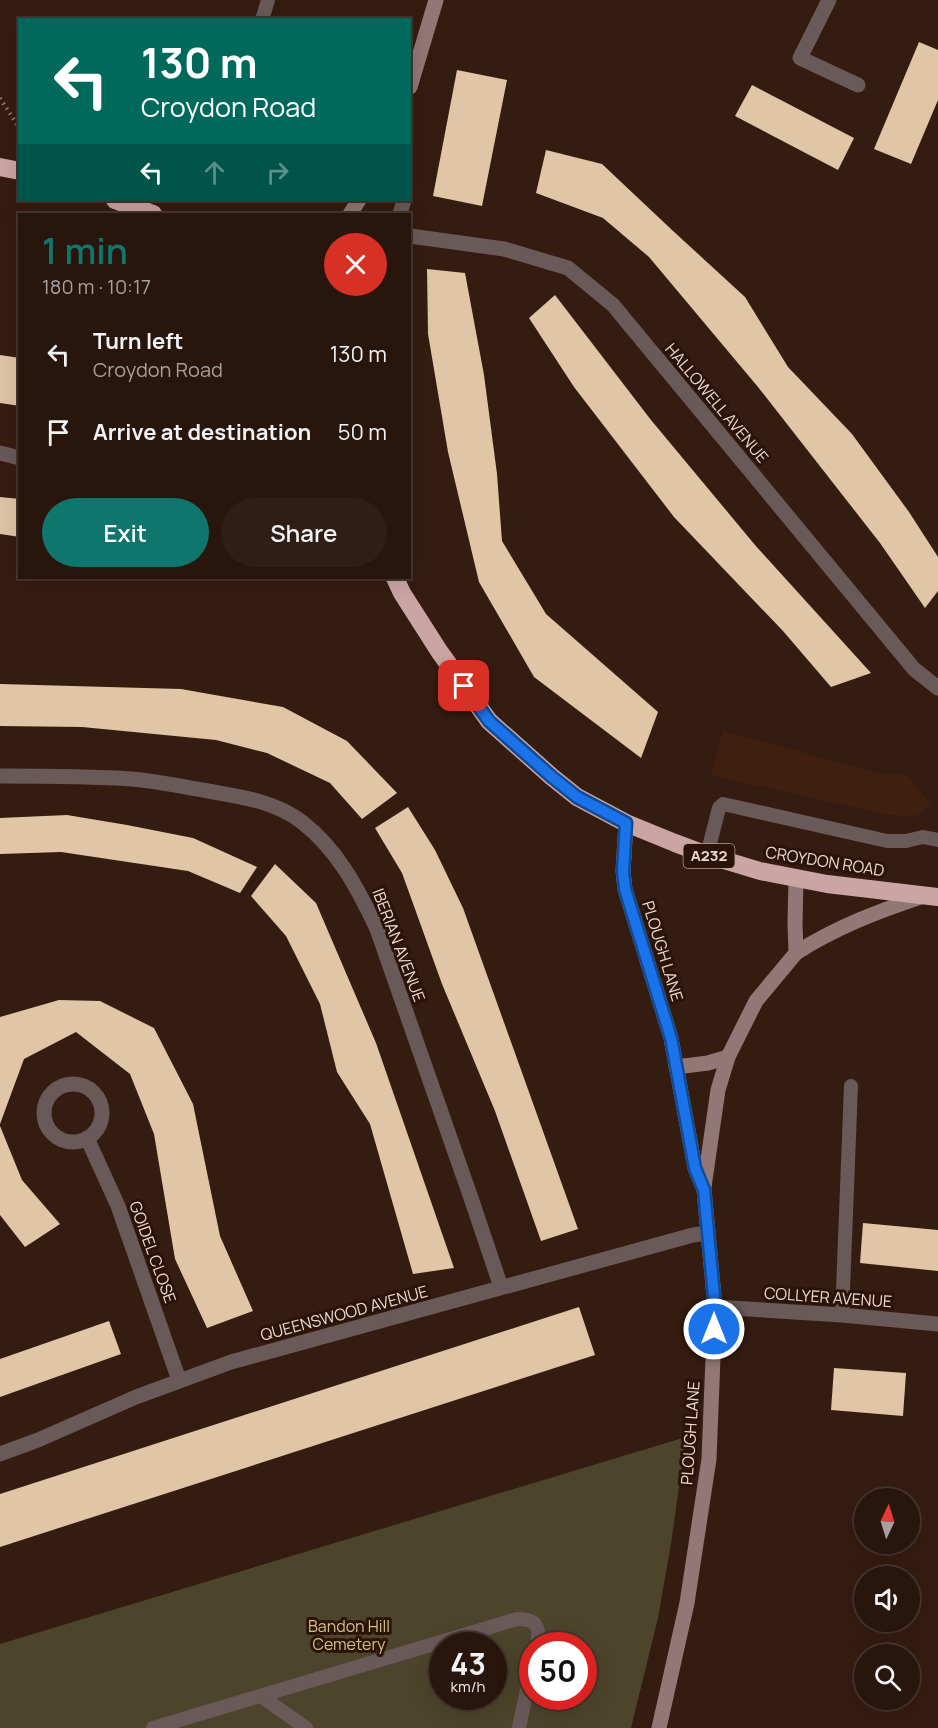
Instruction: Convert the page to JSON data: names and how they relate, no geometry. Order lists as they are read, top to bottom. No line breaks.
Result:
{"streets":{"highway":["A232","CROYDON ROAD"],"main road":["PLOUGH LANE"],"street":["HALLOWELL AVENUE","IBERIAN AVENUE","GOIDEL CLOSE","COLLYER AVENUE","QUEENSWOOD AVENUE"]},"crossings":[["CROYDON ROAD","PLOUGH LANE"],["IBERIAN AVENUE","QUEENSWOOD AVENUE"],["PLOUGH LANE","COLLYER AVENUE"],["PLOUGH LANE","QUEENSWOOD AVENUE"],["GOIDEL CLOSE","QUEENSWOOD AVENUE"]],"parks":["Bandon Hill Cemetery"],"north":"top","page":{"turn":["130 m","Croydon Road"],"heading":["1 min","180 m · 10:17"],"list":[{"name":"Turn left","note":"Croydon Road","value":"130 m"},{"name":"Arrive at destination","value":"50 m"}],"buttons":["Exit","Share"],"speed":"43 km/h","limit":"50"}}
